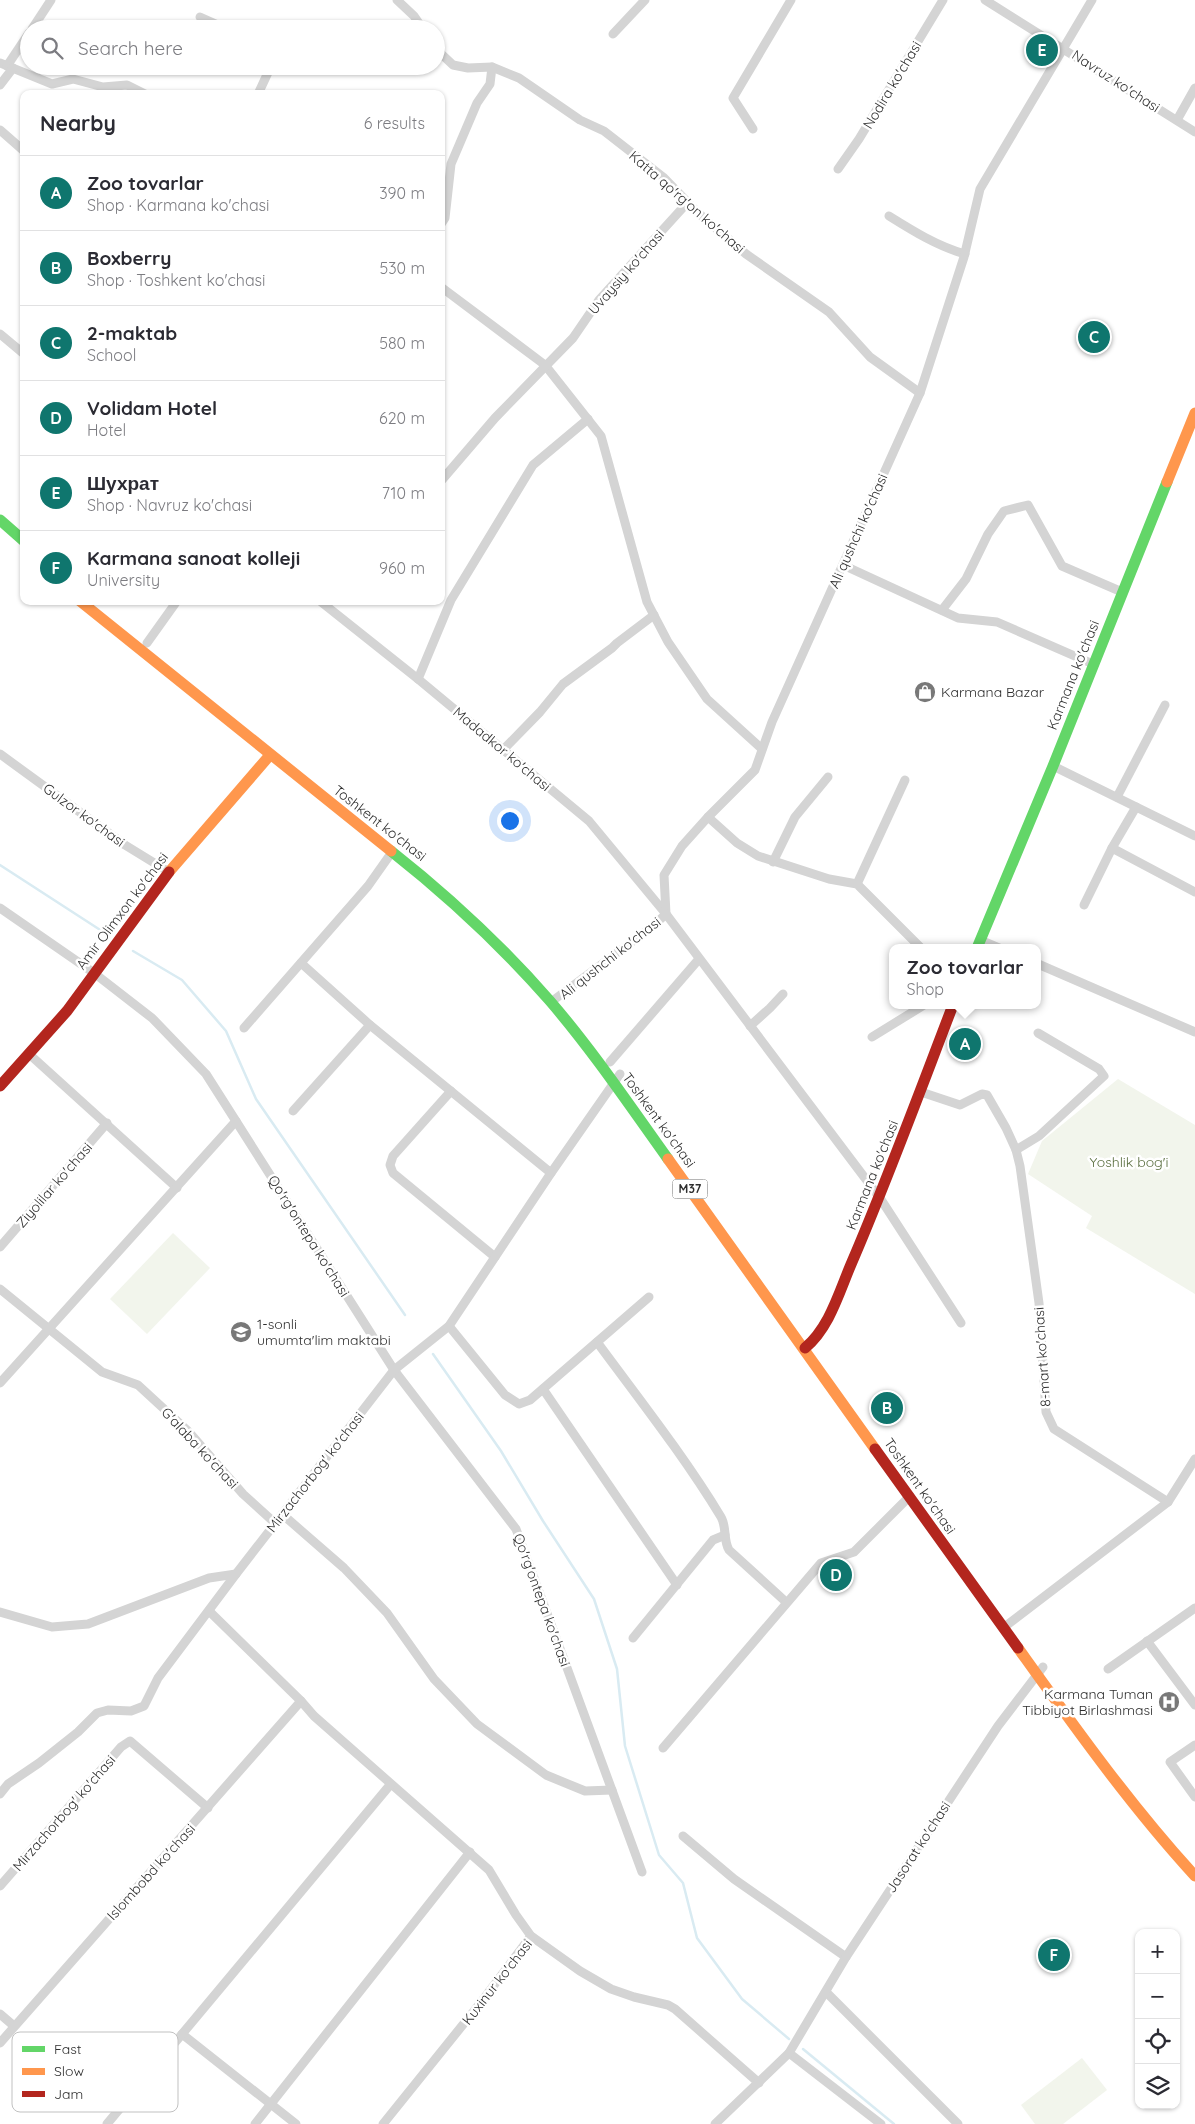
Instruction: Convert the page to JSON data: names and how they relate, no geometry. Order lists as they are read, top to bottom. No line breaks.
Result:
{"streets":{"main road":["Karmana ko'chasi","Toshkent ko'chasi","Amir Olimxon ko'chasi","M37"],"street":["Navruz ko'chasi","Nodira ko'chasi","Katta qo'rg'on ko'chasi","Uvaysiy ko'chasi","Ali qushchi ko'chasi","Madadkor ko'chasi","Gulzor ko'chasi","Ziyolilar ko'chasi","Qo'rg'ontepa ko'chasi","8-mart ko'chasi","G'alaba ko'chasi","Mirzachorbog' ko'chasi","Jasorat ko'chasi","Islombobd ko'chasi","Kuxinur ko'chasi"]},"crossings":[["Navruz ko'chasi","Ali qushchi ko'chasi"],["Katta qo'rg'on ko'chasi","Uvaysiy ko'chasi"],["Katta qo'rg'on ko'chasi","Ali qushchi ko'chasi"],["Ali qushchi ko'chasi","Madadkor ko'chasi"],["Ali qushchi ko'chasi","Toshkent ko'chasi"],["Karmana ko'chasi","Madadkor ko'chasi"],["Karmana ko'chasi","Toshkent ko'chasi"],["Karmana ko'chasi","8-mart ko'chasi"],["Gulzor ko'chasi","Amir Olimxon ko'chasi"],["Toshkent ko'chasi","Amir Olimxon ko'chasi"],["Toshkent ko'chasi","Mirzachorbog' ko'chasi"],["Toshkent ko'chasi","Jasorat ko'chasi"],["Amir Olimxon ko'chasi","Qo'rg'ontepa ko'chasi"],["Qo'rg'ontepa ko'chasi","Mirzachorbog' ko'chasi"],["G'alaba ko'chasi","Mirzachorbog' ko'chasi"],["Mirzachorbog' ko'chasi","Islombobd ko'chasi"],["Jasorat ko'chasi","Kuxinur ko'chasi"]],"parks":["Yoshlik bog'i"],"places":{"shop":["Karmana Bazar"],"school or university":["1-sonli umumta'lim maktabi"],"hospital":["Karmana Tuman Tibbiyot Birlashmasi"]},"legend":["Fast","Slow","Jam"],"page":{"search":"Search here","pins":["E","C","A","B","D","F"],"heading":["Nearby","6 results"],"list":[{"mark":"A","name":"Zoo tovarlar","note":"Shop · Karmana ko'chasi","value":"390 m"},{"mark":"B","name":"Boxberry","note":"Shop · Toshkent ko'chasi","value":"530 m"},{"mark":"C","name":"2-maktab","note":"School","value":"580 m"},{"mark":"D","name":"Volidam Hotel","note":"Hotel","value":"620 m"},{"mark":"E","name":"Шухрат","note":"Shop · Navruz ko'chasi","value":"710 m"},{"mark":"F","name":"Karmana sanoat kolleji","note":"University","value":"960 m"}],"popup":["Zoo tovarlar","Shop"],"map_buttons":["+","−"]}}
